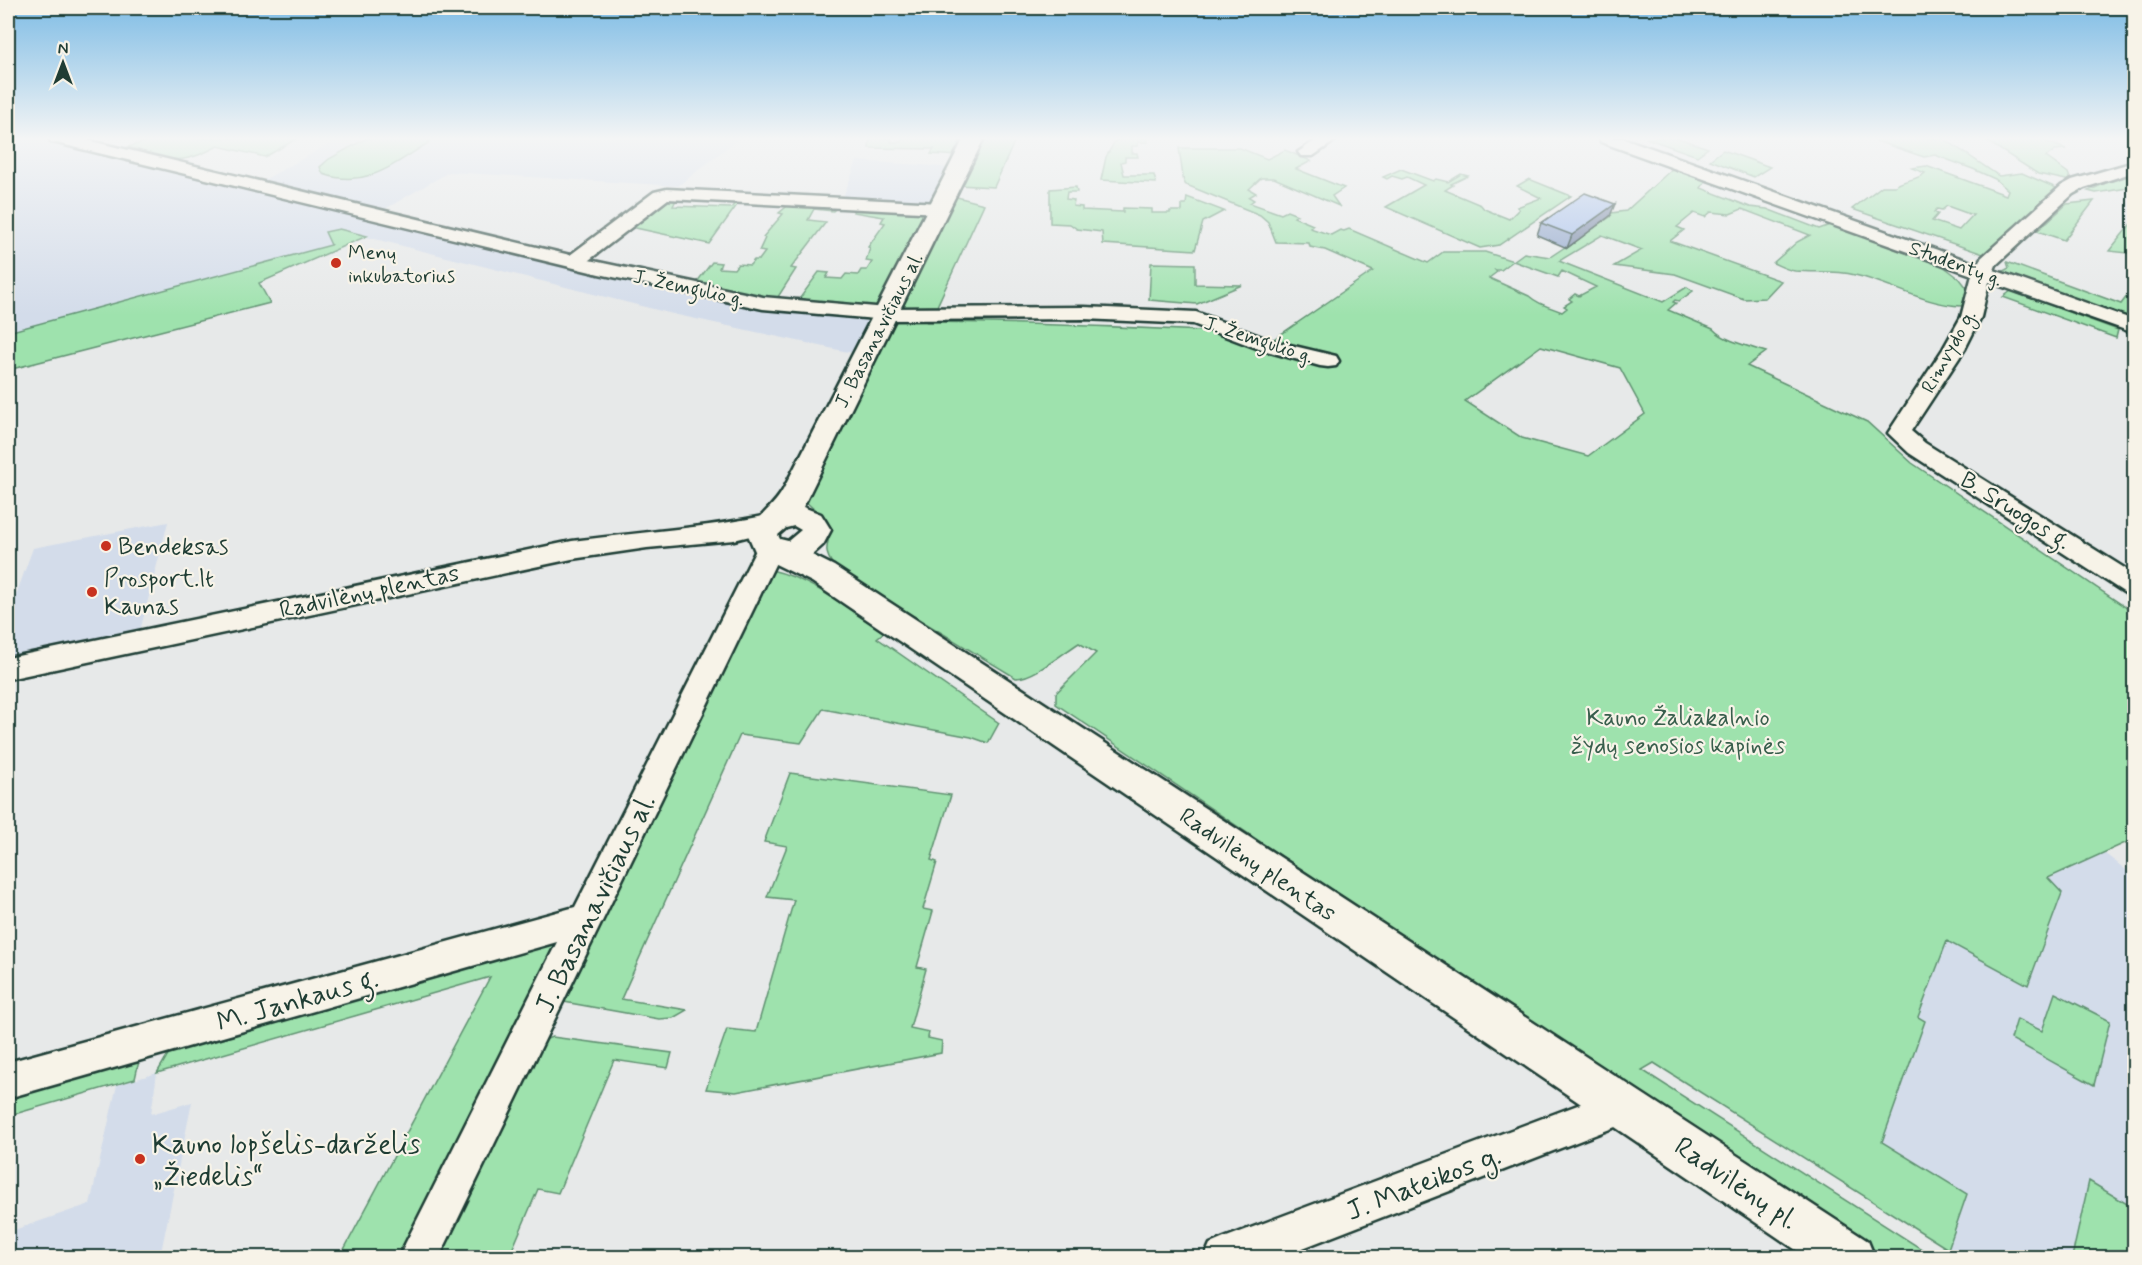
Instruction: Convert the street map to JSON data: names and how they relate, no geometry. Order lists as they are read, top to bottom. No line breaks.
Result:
{"streets":{"street":["Studentų g.","J. Žemgulio g.","J. Basanavičiaus al.","Rimvydo g.","B. Sruogos g.","Radvilėnų plentas","M. Jankaus g.","J. Mateikos g.","Radvilėnų pl."]},"crossings":[["Studentų g.","Rimvydo g."],["J. Žemgulio g.","J. Basanavičiaus al."],["J. Basanavičiaus al.","Radvilėnų plentas"],["J. Basanavičiaus al.","M. Jankaus g."],["Rimvydo g.","B. Sruogos g."],["Radvilėnų plentas","J. Mateikos g."],["Radvilėnų plentas","Radvilėnų pl."],["J. Mateikos g.","Radvilėnų pl."]],"parks":["Kauno Žaliakalnio žydų senosios kapinės"],"places":["Menų inkubatorius","Bendeksas","Prosport.lt Kaunas","Kauno lopšelis-darželis „Žiedelis“"],"north":"top"}
